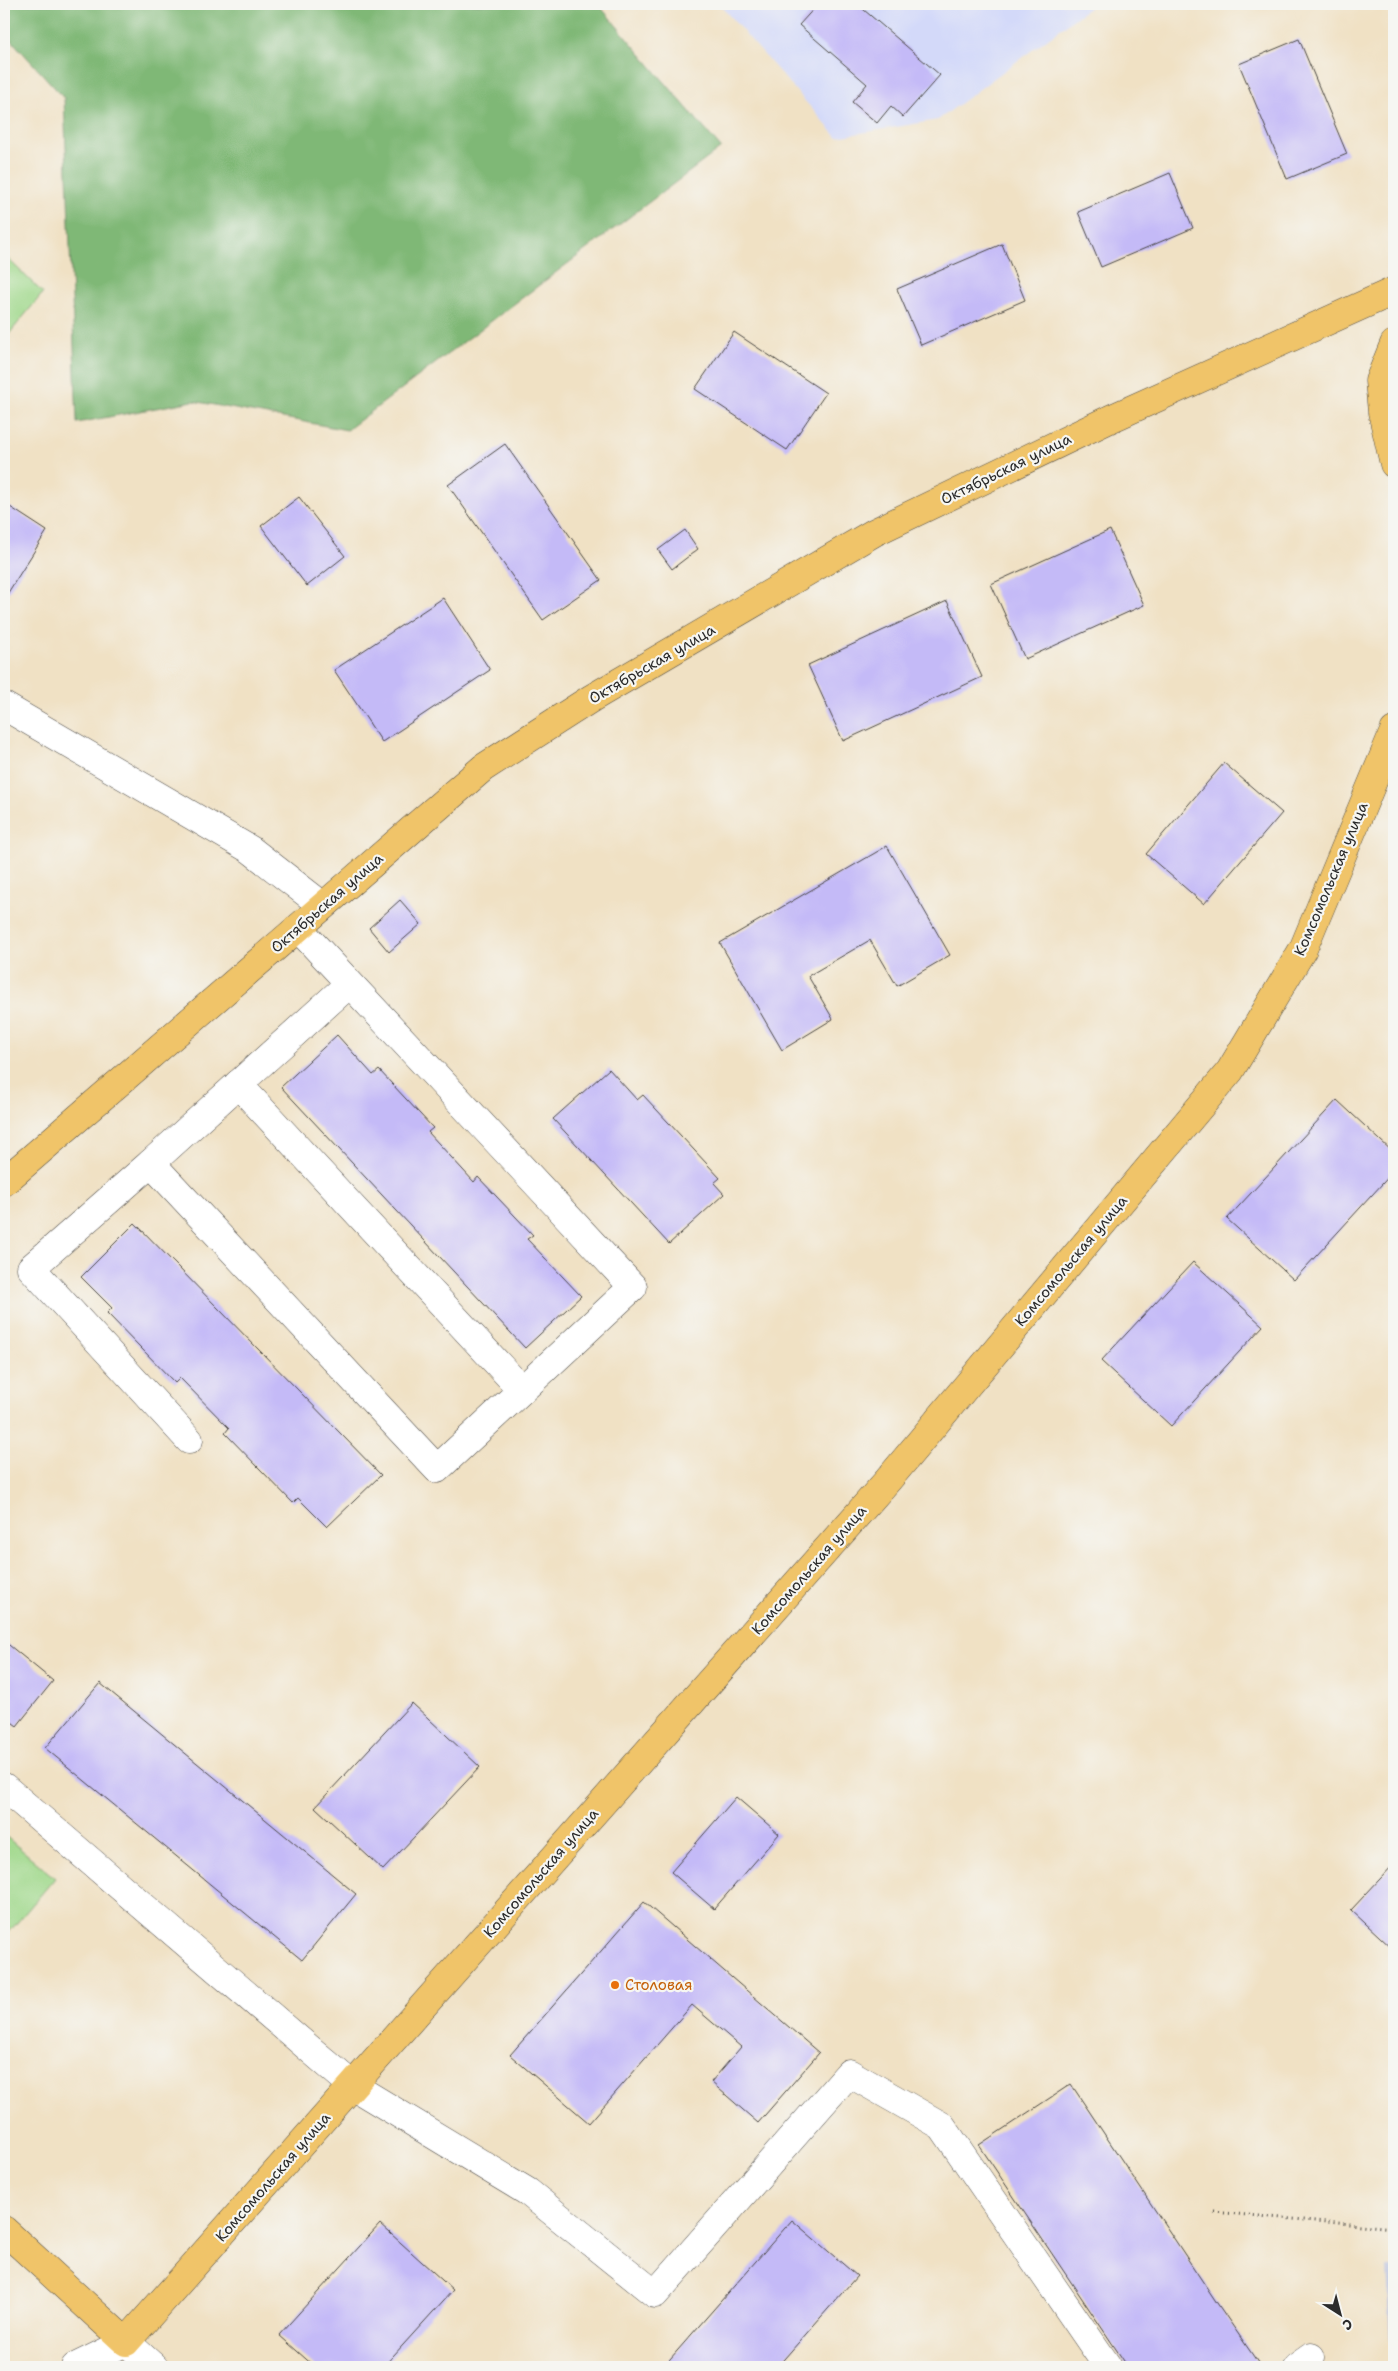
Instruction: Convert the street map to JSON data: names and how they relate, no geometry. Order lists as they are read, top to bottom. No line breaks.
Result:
{"streets":{"main road":["Октябрьская улица","Комсомольская улица"]},"places":["Столовая"],"north":"bottom right"}
